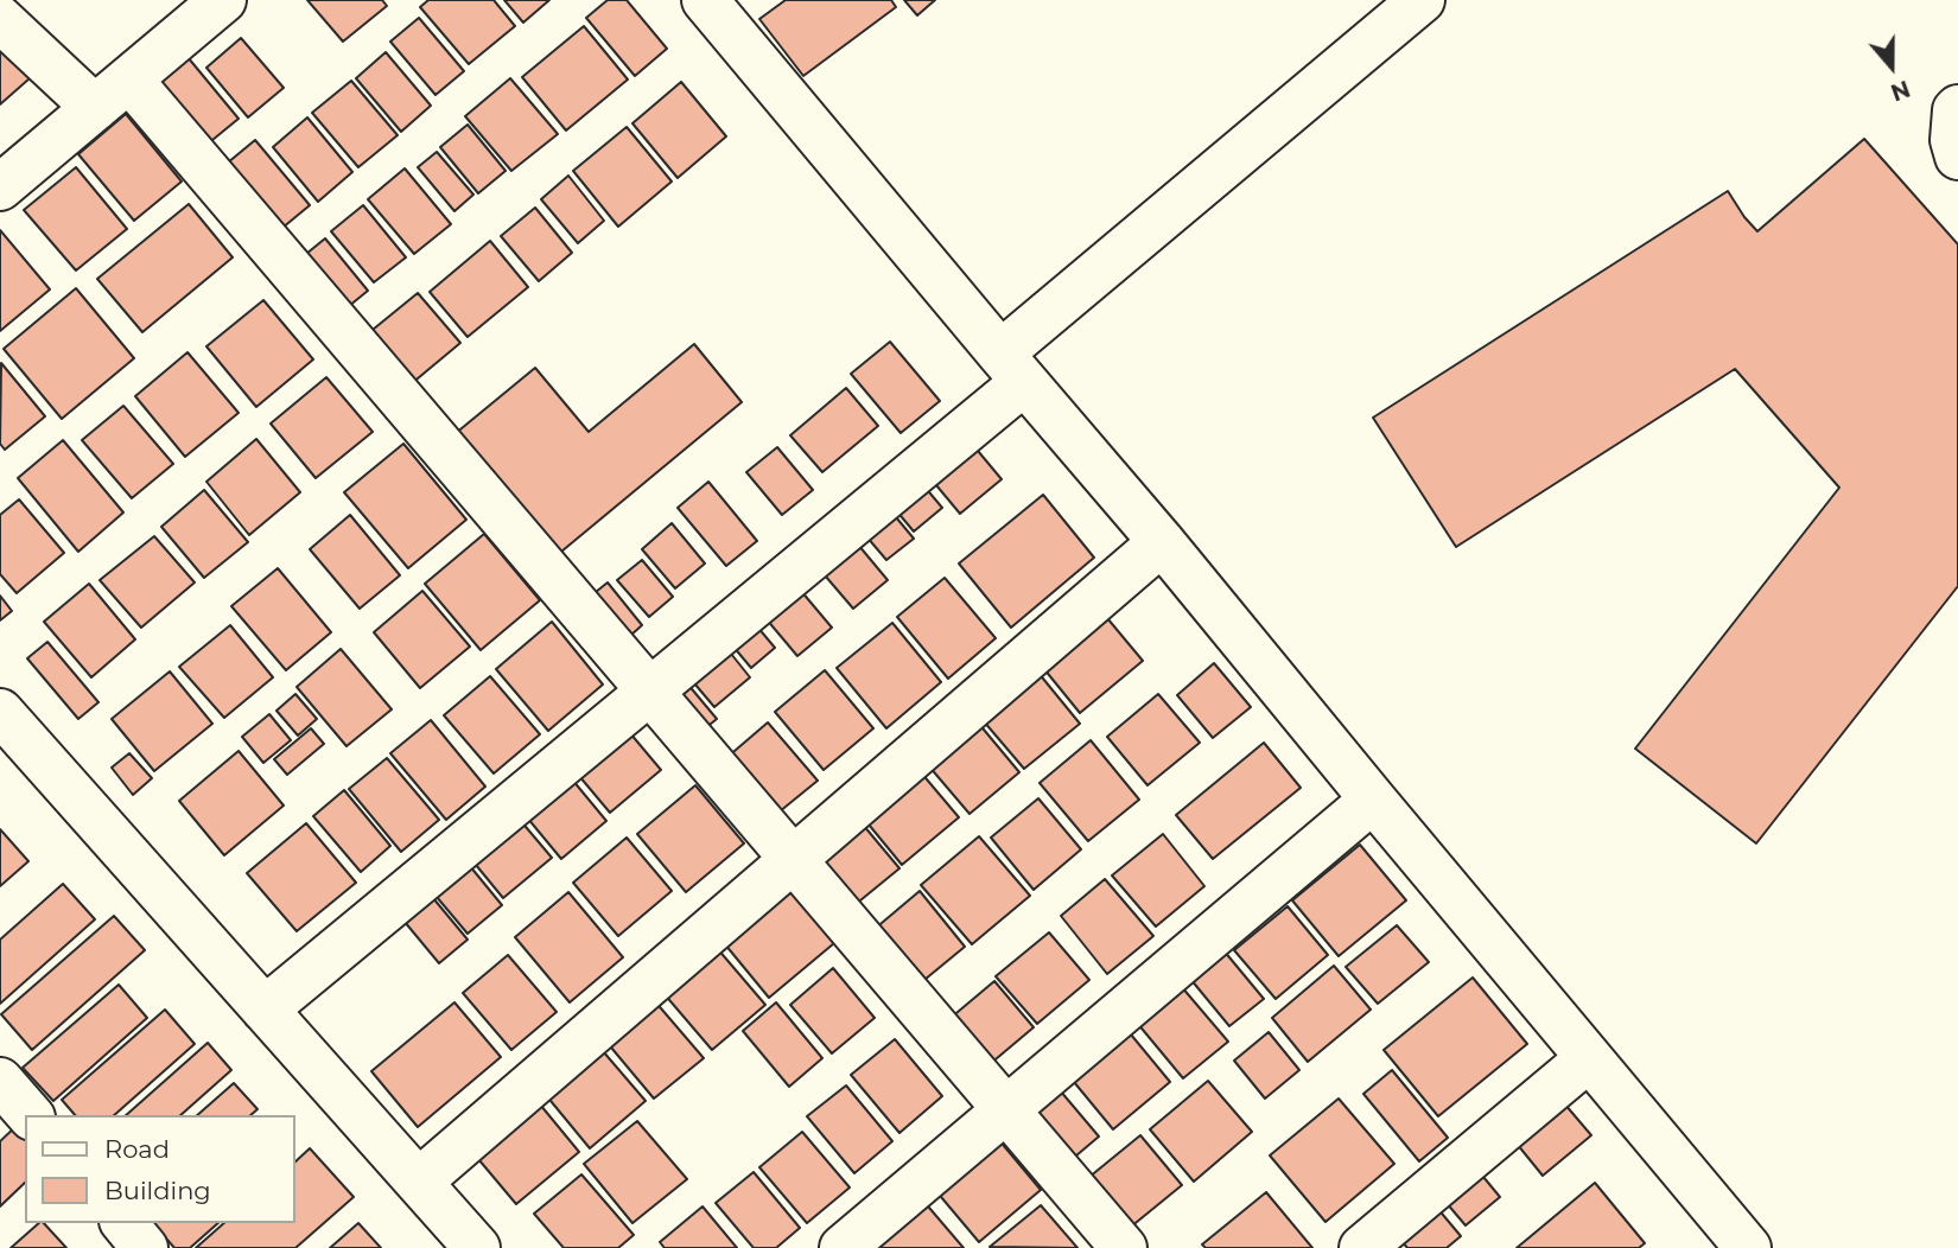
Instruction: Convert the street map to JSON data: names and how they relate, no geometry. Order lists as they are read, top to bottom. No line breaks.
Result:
{"legend":["Road","Building"],"north":"bottom"}
